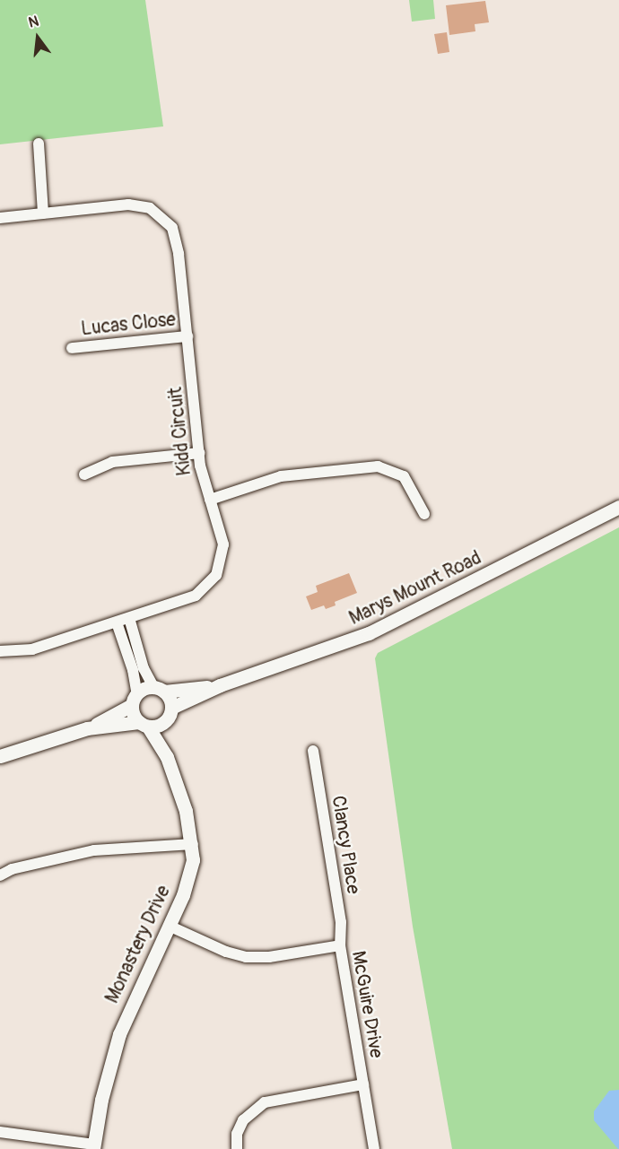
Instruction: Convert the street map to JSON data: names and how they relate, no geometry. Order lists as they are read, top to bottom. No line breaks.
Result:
{"streets":{"street":["Lucas Close","Kidd Circuit","Marys Mount Road","Clancy Place","Monastery Drive","McGuire Drive"]},"crossings":[["Lucas Close","Kidd Circuit"],["Marys Mount Road","Monastery Drive"],["Clancy Place","McGuire Drive"],["Monastery Drive","McGuire Drive"]],"north":"top"}
